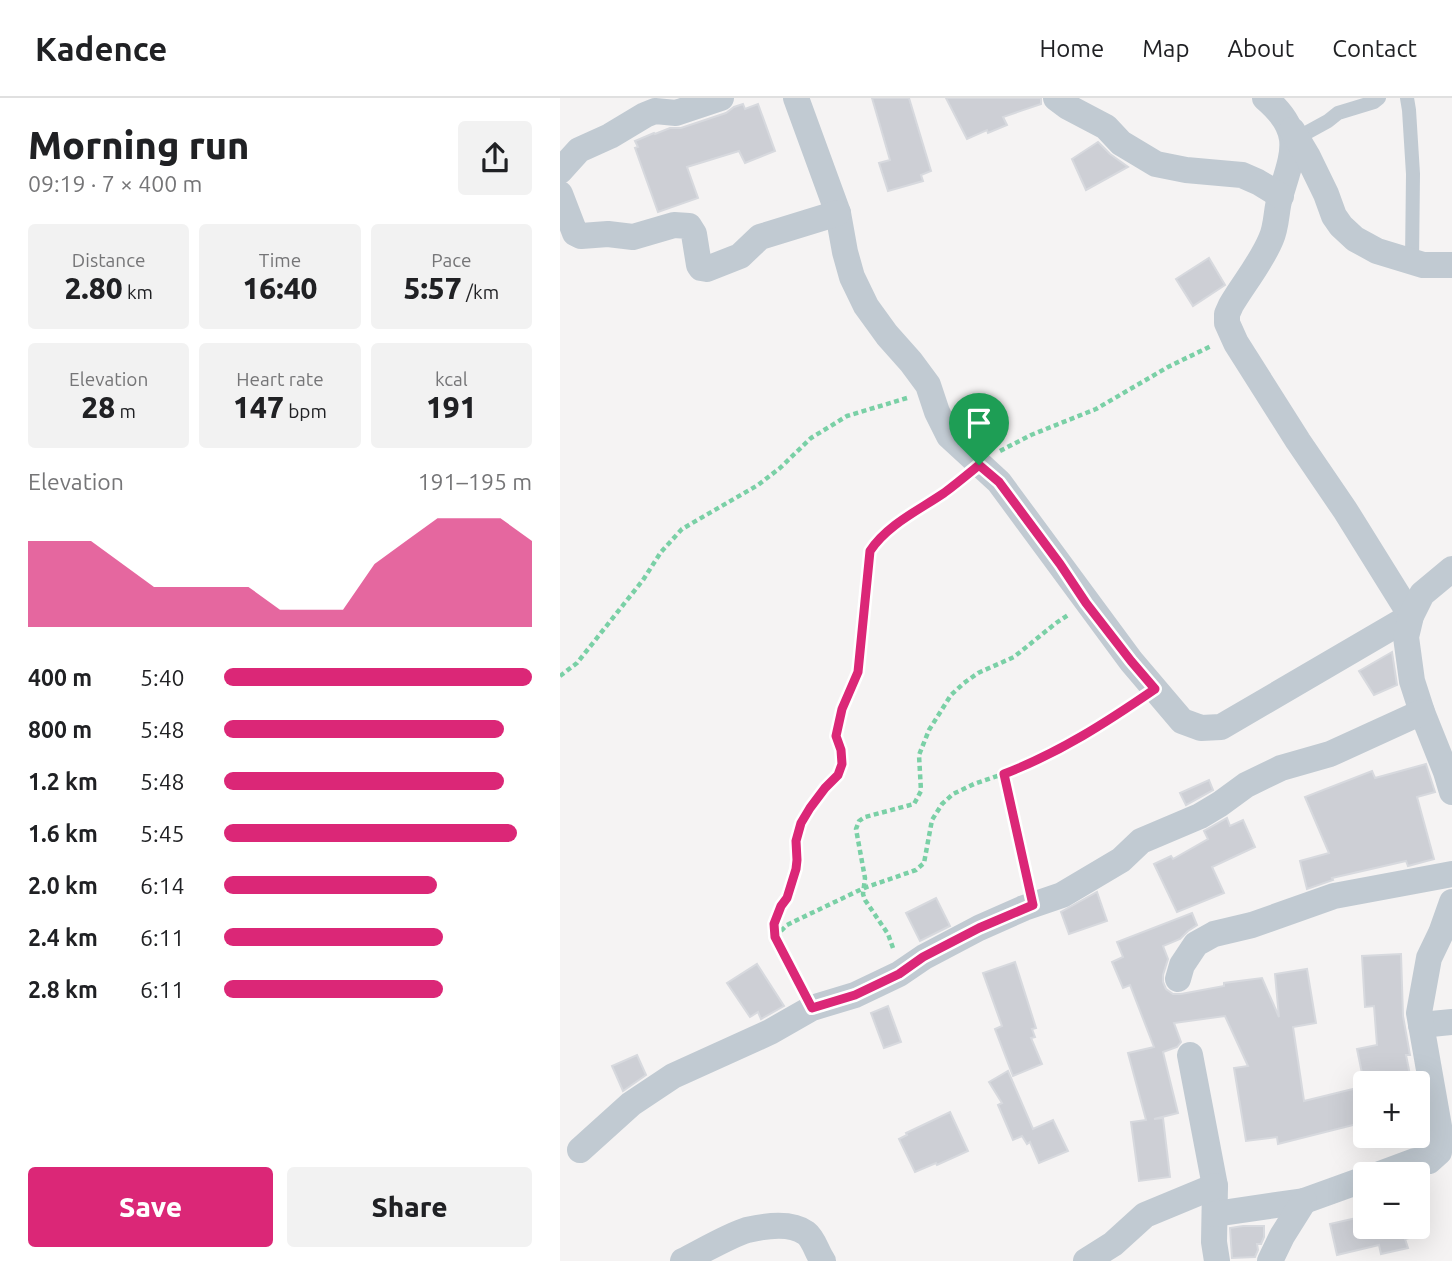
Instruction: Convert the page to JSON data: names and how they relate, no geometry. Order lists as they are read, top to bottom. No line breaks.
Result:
{"page":{"header":"Kadence","nav":["Home","Map","About","Contact"],"heading":["Morning run","09:19 · 7 × 400 m"],"stats":[["Distance","2.80 km"],["Time","16:40"],["Pace","5:57 /km"],["Elevation","28 m"],["Heart rate","147 bpm"],["kcal","191"]],"chart":["Elevation","191–195 m"],"list":[{"name":"400 m","note":"5:40"},{"name":"800 m","note":"5:48"},{"name":"1.2 km","note":"5:48"},{"name":"1.6 km","note":"5:45"},{"name":"2.0 km","note":"6:14"},{"name":"2.4 km","note":"6:11"},{"name":"2.8 km","note":"6:11"}],"map_buttons":["+","−"],"buttons":["Save","Share"]}}
